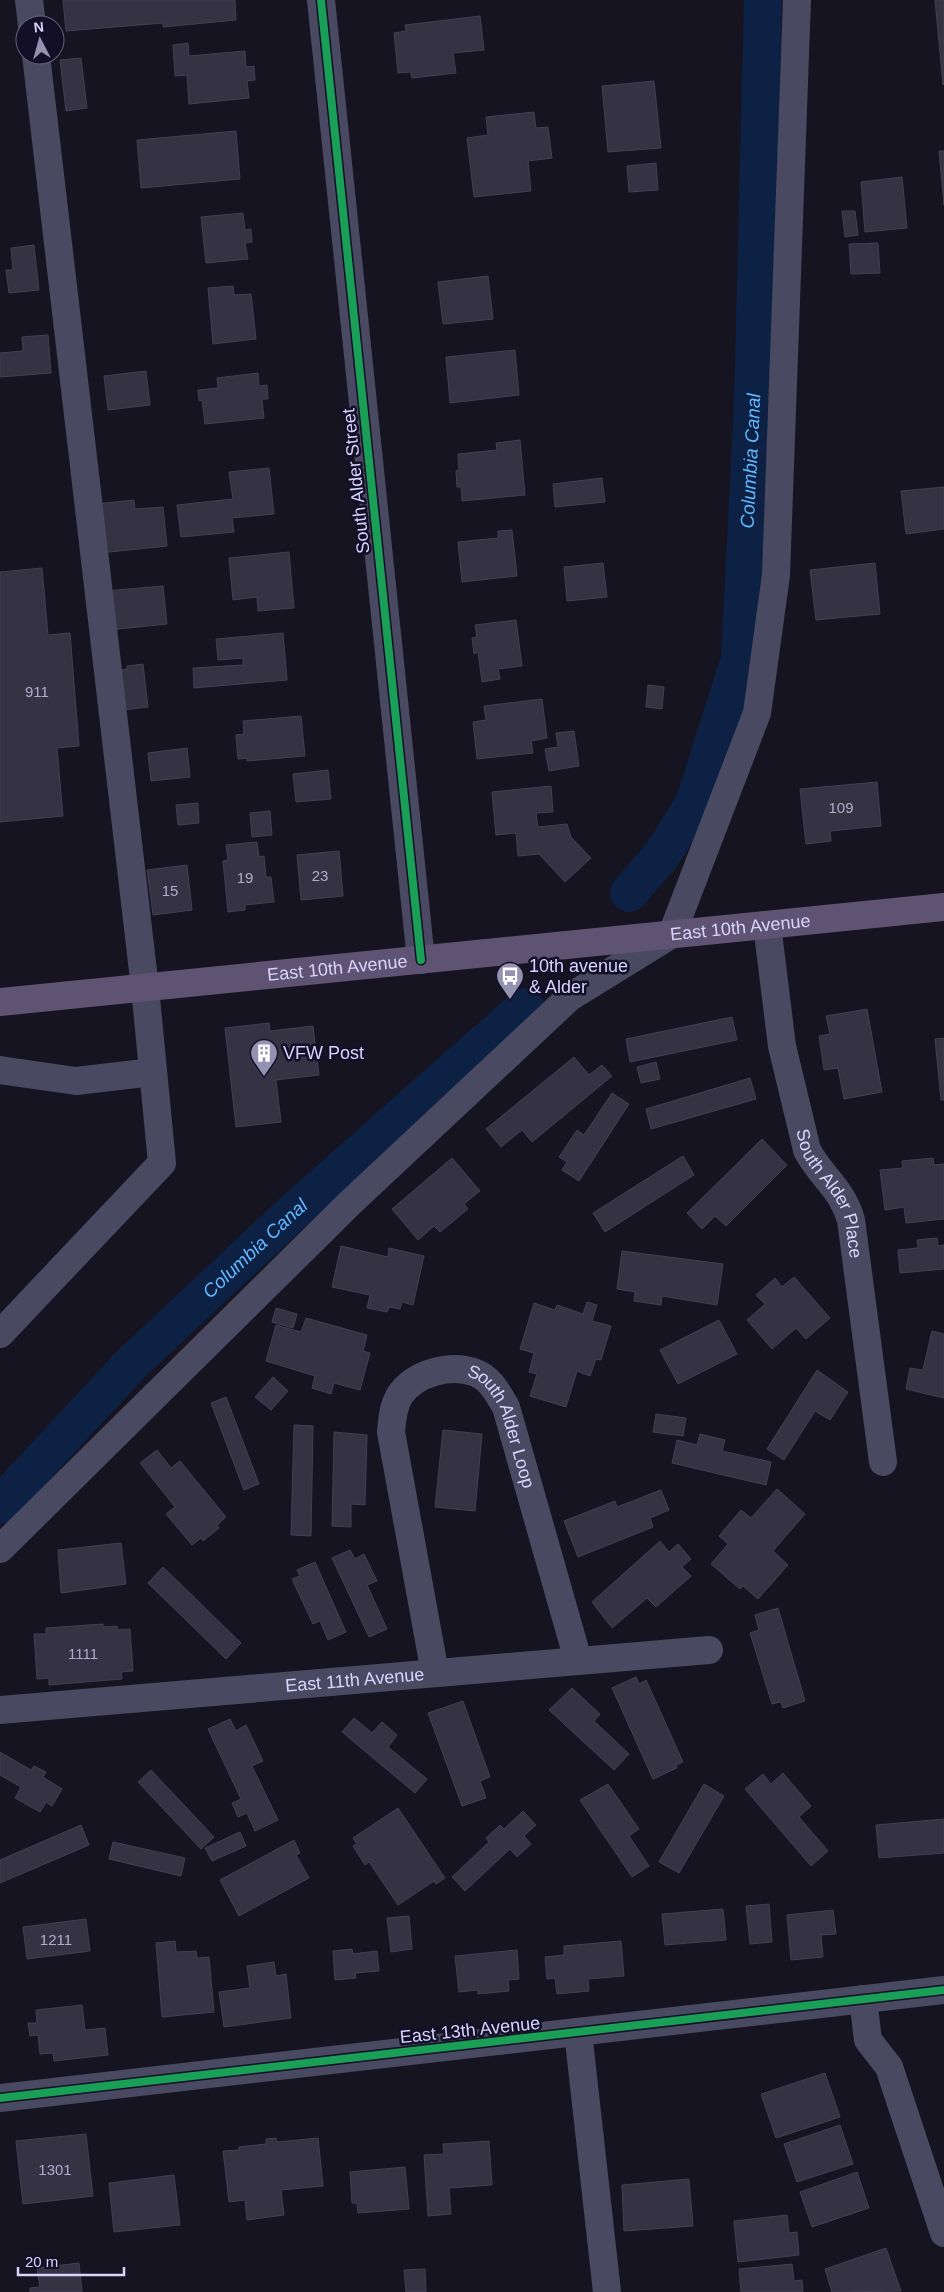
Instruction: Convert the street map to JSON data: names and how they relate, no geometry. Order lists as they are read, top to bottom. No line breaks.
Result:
{"streets":{"main road":["East 10th Avenue"],"street":["South Alder Street","South Alder Place","South Alder Loop","East 11th Avenue","East 13th Avenue"]},"crossings":[["South Alder Street","East 10th Avenue"],["East 10th Avenue","South Alder Place"],["South Alder Loop","East 11th Avenue"]],"water":["Columbia Canal"],"places":{"bus stop":["10th avenue & Alder"],"building":["VFW Post"]},"house_numbers":["911","109","23","19","15","1111","1211","1301"],"scale_bar":"20 m","north":"top"}
